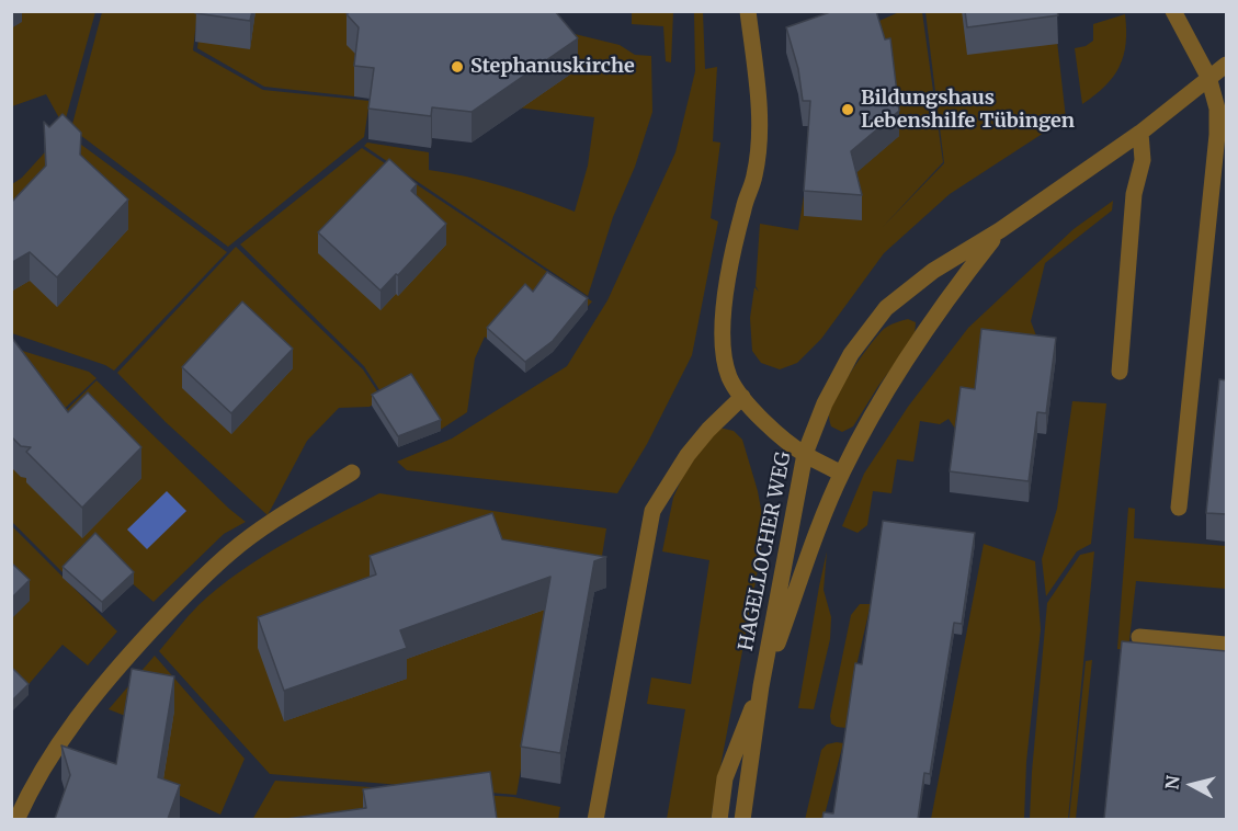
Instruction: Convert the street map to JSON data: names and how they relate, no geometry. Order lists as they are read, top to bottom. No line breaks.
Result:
{"streets":{"street":["HAGELLOCHER WEG"]},"places":["Stephanuskirche","Bildungshaus Lebenshilfe Tübingen"],"north":"left"}
